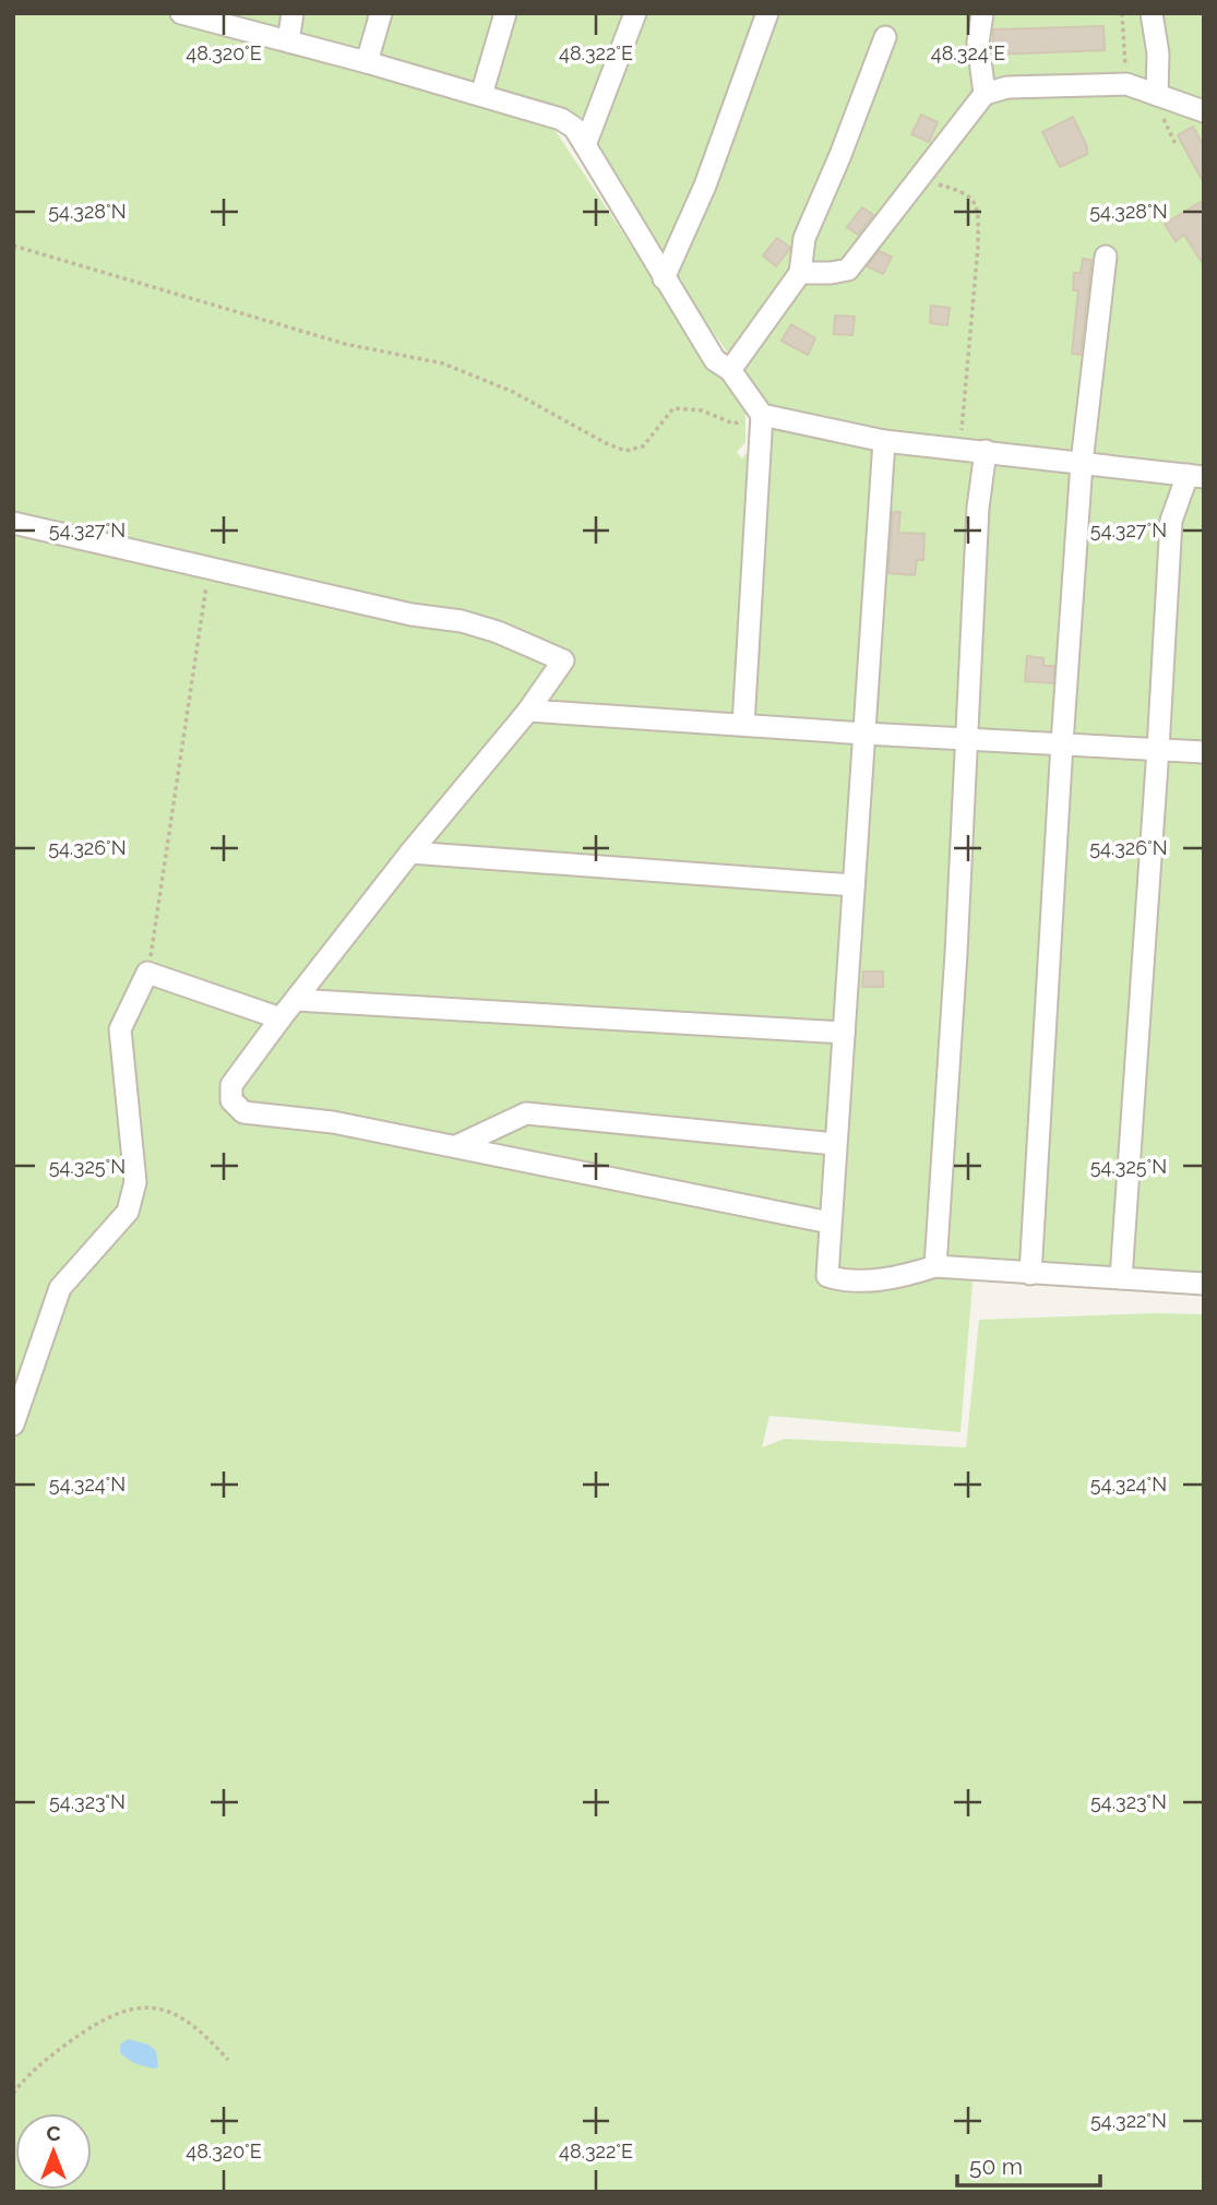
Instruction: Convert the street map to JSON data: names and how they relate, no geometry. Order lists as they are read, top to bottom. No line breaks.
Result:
{"scale_bar":"50 m","north":"top","coordinates":["48.320°E","48.322°E","48.324°E","54.328°N","54.327°N","54.326°N","54.325°N","54.324°N","54.323°N","54.322°N"]}
